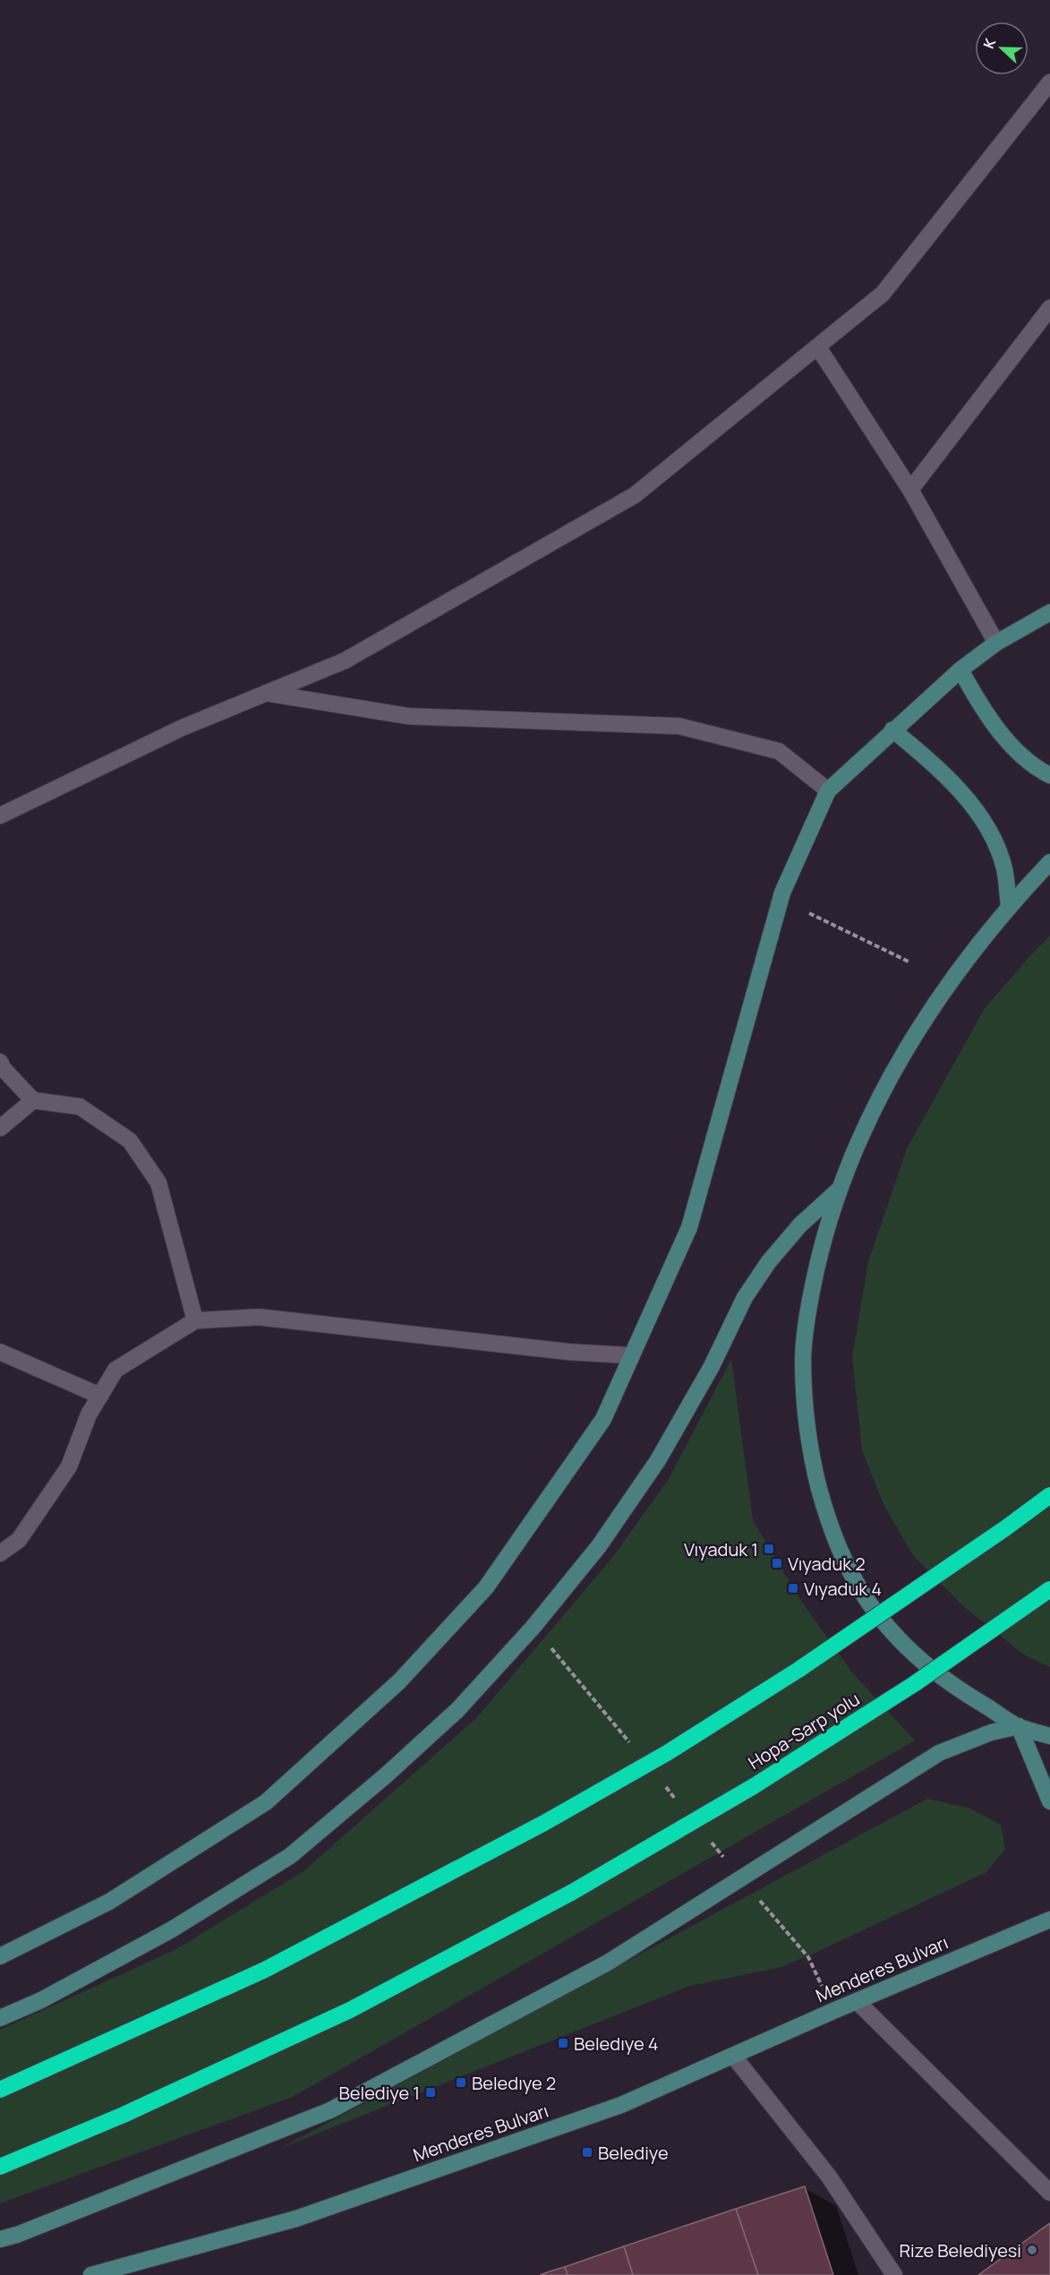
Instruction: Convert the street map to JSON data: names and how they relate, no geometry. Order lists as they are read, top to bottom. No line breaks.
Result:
{"streets":{"highway":["Hopa-Sarp yolu"],"main road":["Menderes Bulvarı"]},"places":{"transit":["Vıyaduk 1","Vıyaduk 2","Vıyaduk 4","Beledıye 4","Beledıye 2","Belediye 1","Belediye"],"other":["Rize Belediyesi"]},"north":"left"}
